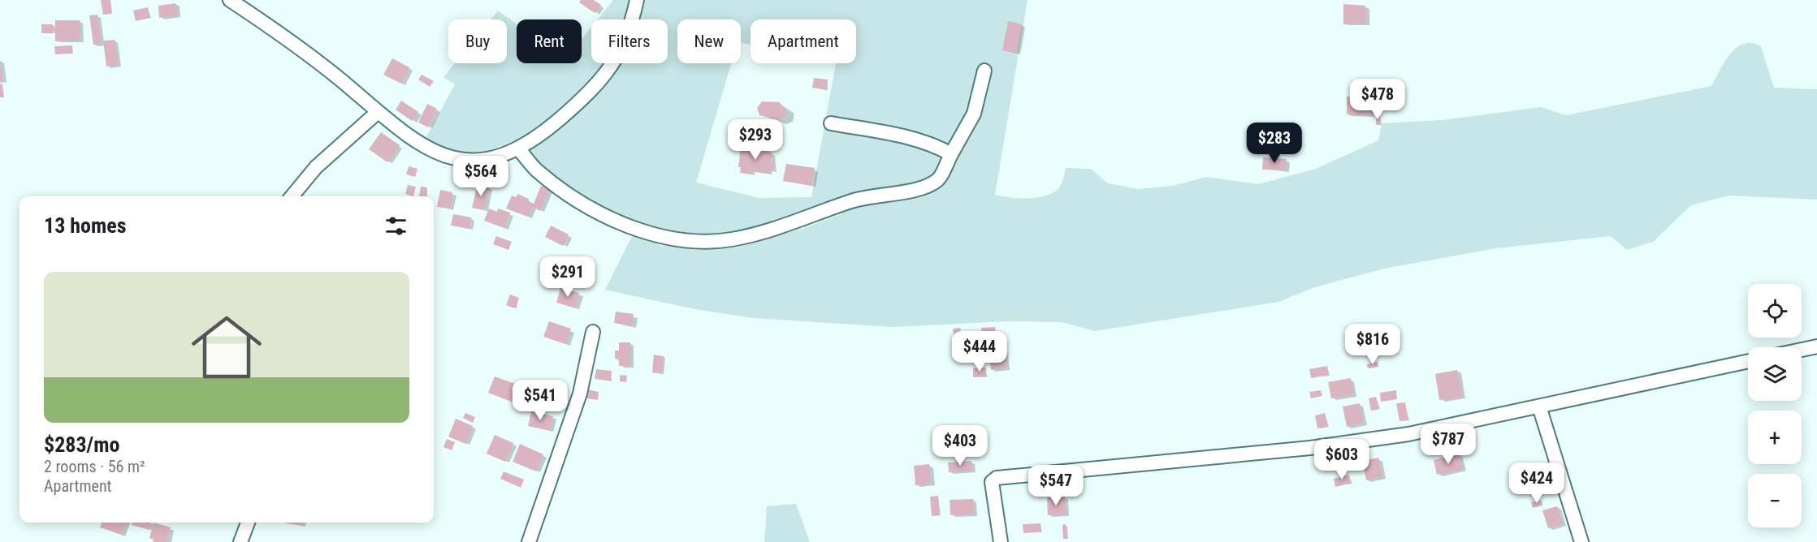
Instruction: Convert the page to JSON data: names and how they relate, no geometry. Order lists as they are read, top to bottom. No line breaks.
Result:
{"page":{"chip":["Buy","Rent","Filters","New","Apartment"],"price":["$478","$293","$283","$564","$291","$816","$444","$541","$787","$403","$603","$424","$547"],"heading":"13 homes","list":[{"name":"$283/mo","note":"2 rooms · 56 m² · Apartment"}],"map_buttons":["+","−"]}}
